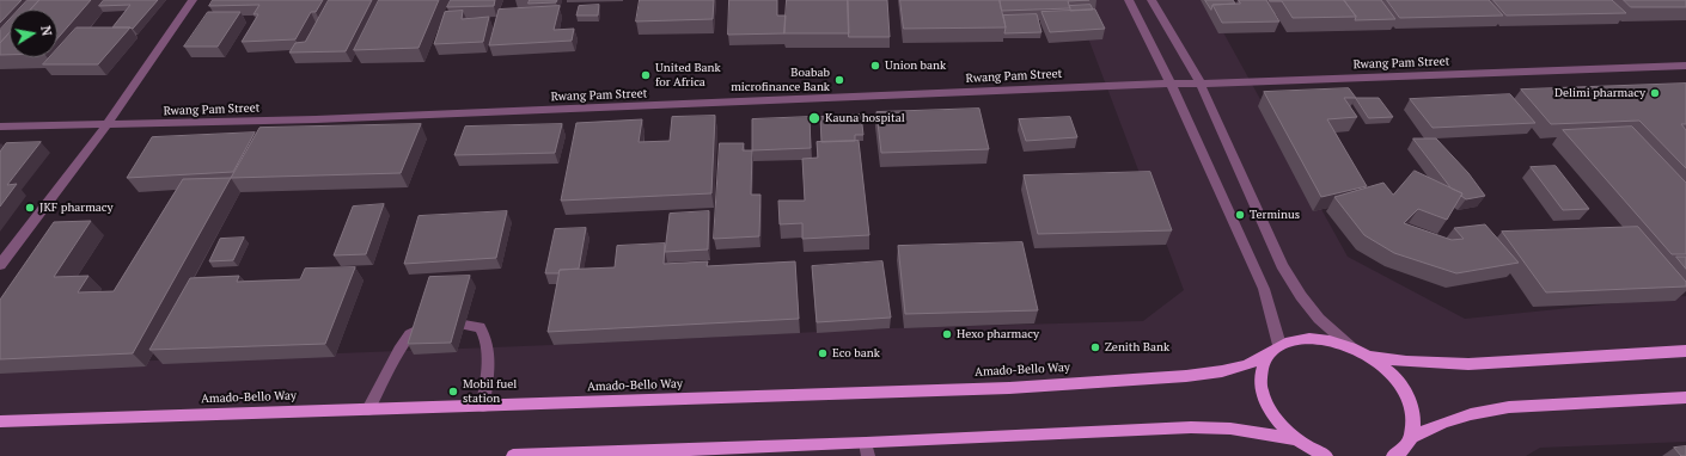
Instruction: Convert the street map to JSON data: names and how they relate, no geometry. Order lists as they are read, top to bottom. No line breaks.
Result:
{"streets":{"main road":["Amado-Bello Way"],"street":["Rwang Pam Street"]},"places":["Union bank","United Bank for Africa","Boabab microfinance Bank","Delimi pharmacy","Kauna hospital","JKF pharmacy","Terminus","Hexo pharmacy","Zenith Bank","Eco bank","Mobil fuel station"],"north":"right"}
